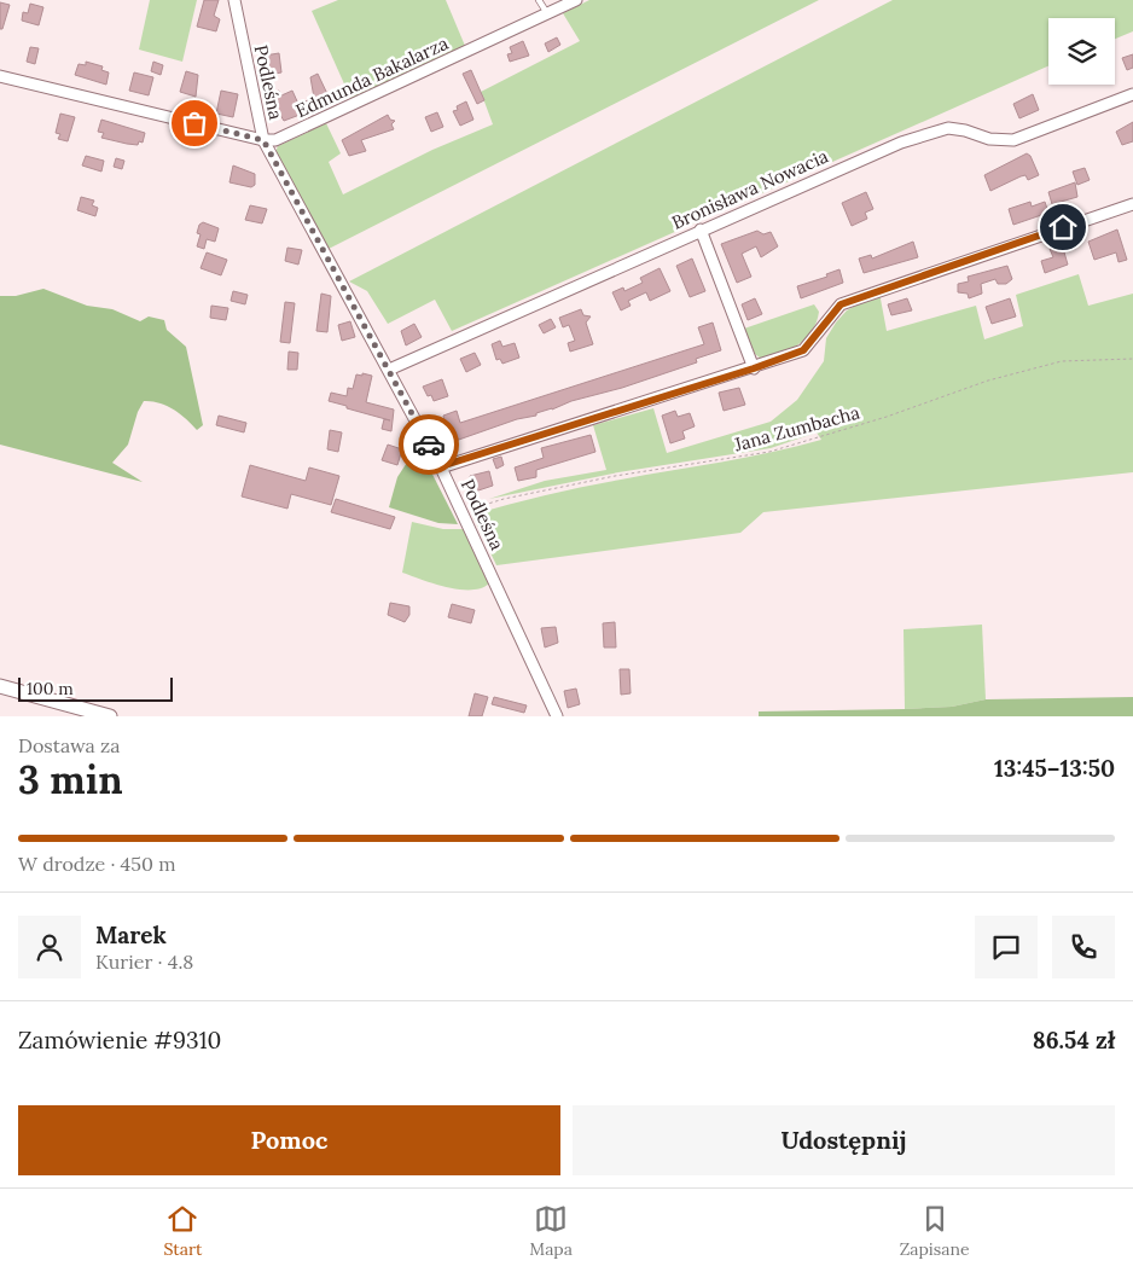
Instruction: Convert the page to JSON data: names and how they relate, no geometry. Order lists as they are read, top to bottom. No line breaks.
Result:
{"streets":{"street":["Edmunda Bakalarza","Podleśna","Bronisława Nowacia"],"path":["Jana Zumbacha"]},"crossings":[["Edmunda Bakalarza","Podleśna"],["Podleśna","Bronisława Nowacia"],["Podleśna","Jana Zumbacha"]],"scale_bar":"100 m","page":{"scale":"100 m","heading":["3 min","Dostawa za","13:45–13:50"],"panel":["Marek","Kurier · 4.8","Zamówienie #9310","86.54 zł"],"bar":"W drodze · 450 m","buttons":["Pomoc","Udostępnij"],"tabs":["Start","Mapa","Zapisane"]}}
